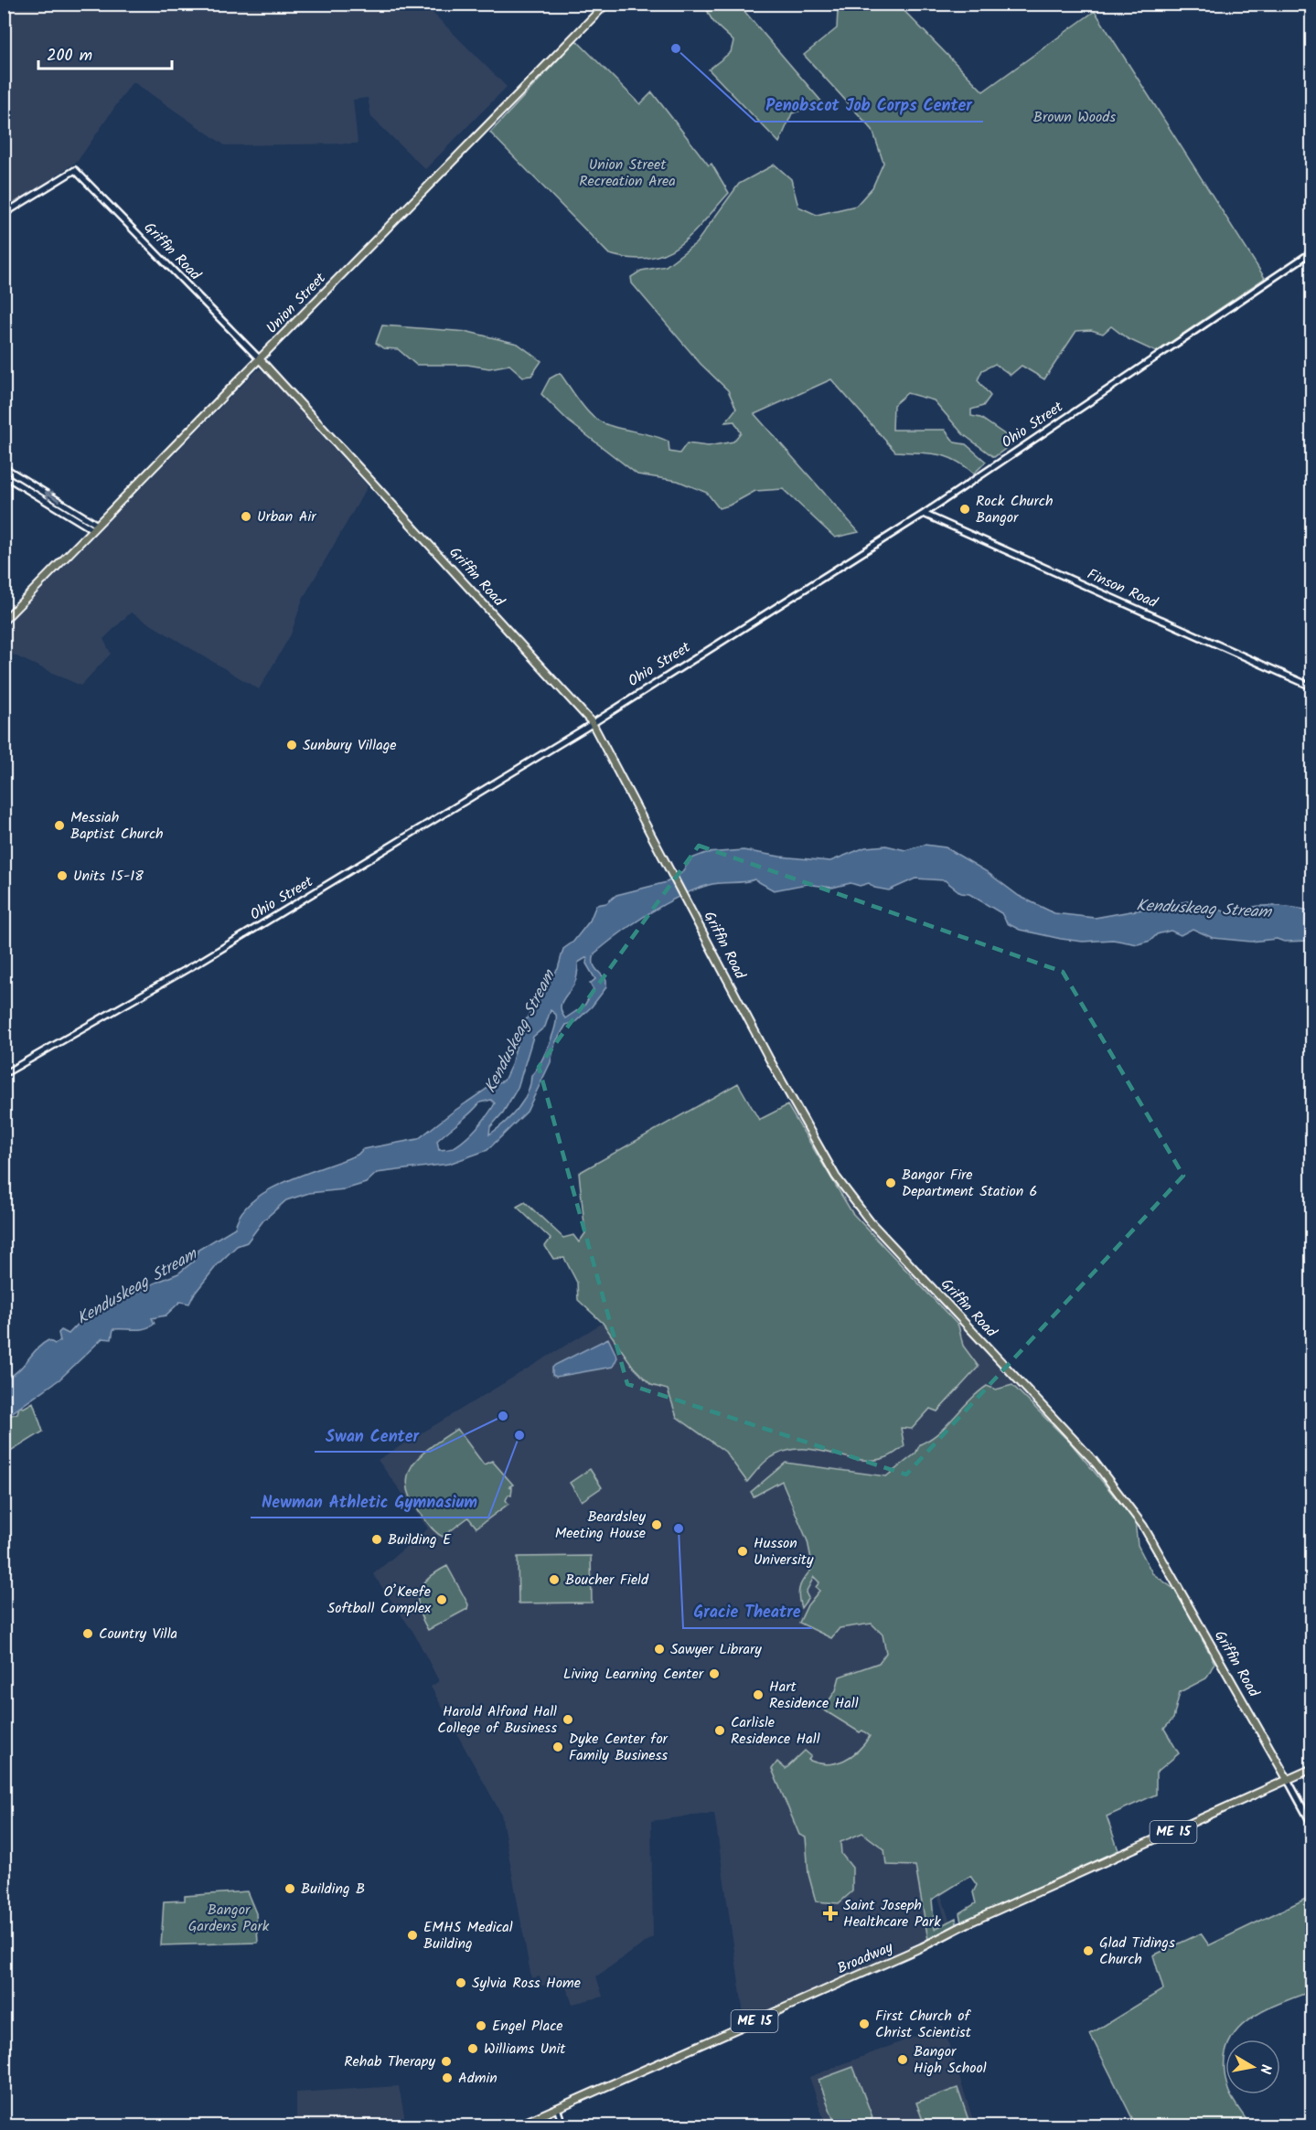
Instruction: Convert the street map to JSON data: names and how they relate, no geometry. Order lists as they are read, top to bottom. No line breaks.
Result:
{"streets":{"main road":["Griffin Road","Union Street","ME 15","Broadway"],"street":["Ohio Street","Finson Road"]},"crossings":[["Griffin Road","Union Street"],["Griffin Road","Ohio Street"],["Griffin Road","Broadway"],["Ohio Street","Finson Road"]],"water":["Kenduskeag Stream"],"parks":["Brown Woods","Union Street Recreation Area","Bangor Gardens Park"],"places":{"other":["Penobscot Job Corps Center","Rock Church Bangor","Urban Air","Sunbury Village","Messiah Baptist Church","Units 15-18","Bangor Fire Department Station 6","Swan Center","Newman Athletic Gymnasium","Beardsley Meeting House","Gracie Theatre","Building E","Husson University","Boucher Field","O’Keefe Softball Complex","Country Villa","Sawyer Library","Living Learning Center","Hart Residence Hall","Harold Alfond Hall College of Business","Carlisle Residence Hall","Dyke Center for Family Business","Building B","EMHS Medical Building","Glad Tidings Church","Sylvia Ross Home","First Church of Christ Scientist","Engel Place","Williams Unit","Bangor High School","Rehab Therapy","Admin"],"health":["Saint Joseph Healthcare Park"]},"scale_bar":"200 m","north":"right"}
